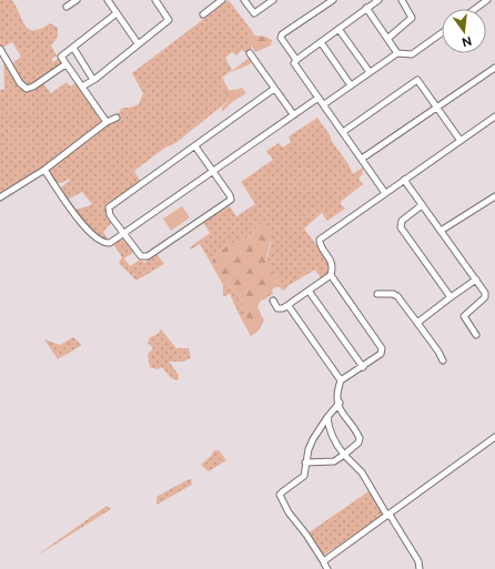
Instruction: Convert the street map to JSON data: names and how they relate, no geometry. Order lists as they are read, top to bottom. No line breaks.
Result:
{"north":"bottom"}
